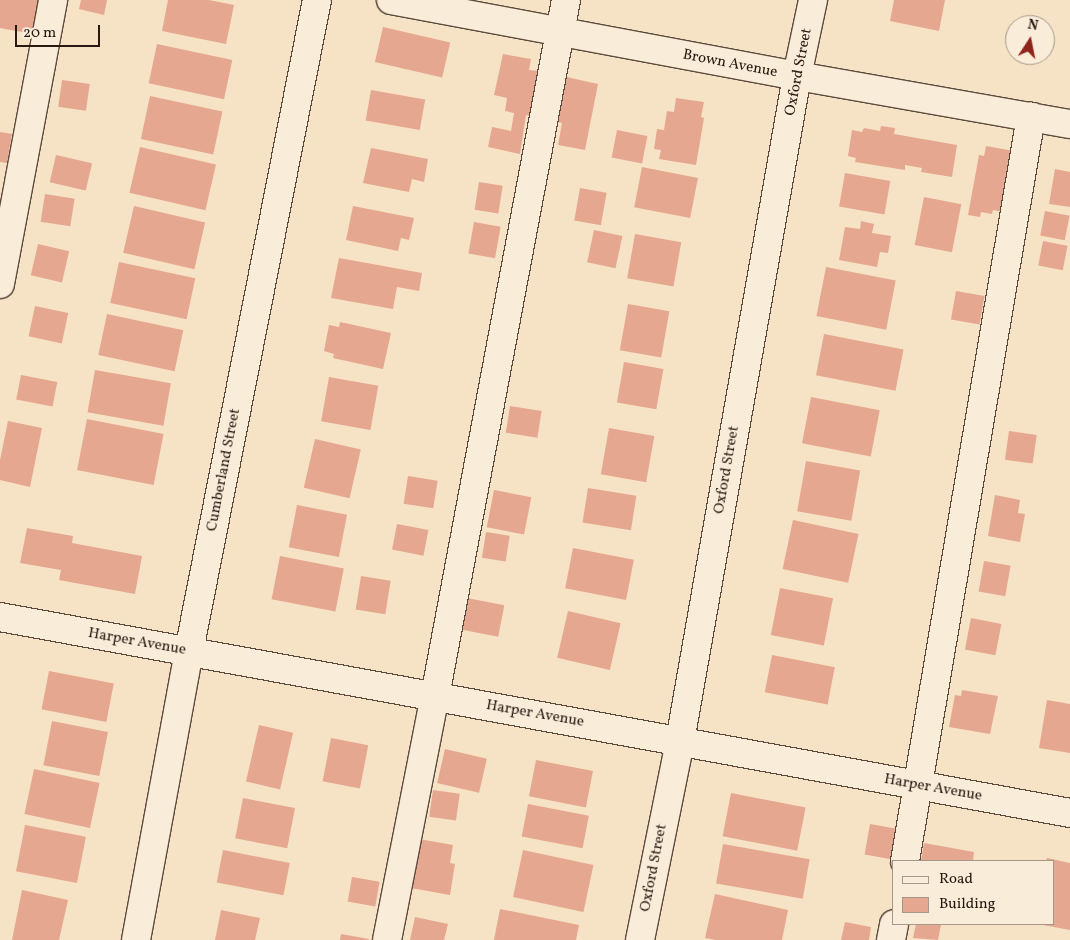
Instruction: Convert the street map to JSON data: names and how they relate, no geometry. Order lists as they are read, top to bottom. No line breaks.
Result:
{"streets":{"street":["Brown Avenue","Oxford Street","Cumberland Street","Harper Avenue"]},"crossings":[["Brown Avenue","Oxford Street"],["Oxford Street","Harper Avenue"],["Cumberland Street","Harper Avenue"]],"legend":["Road","Building"],"scale_bar":"20 m","north":"top"}
